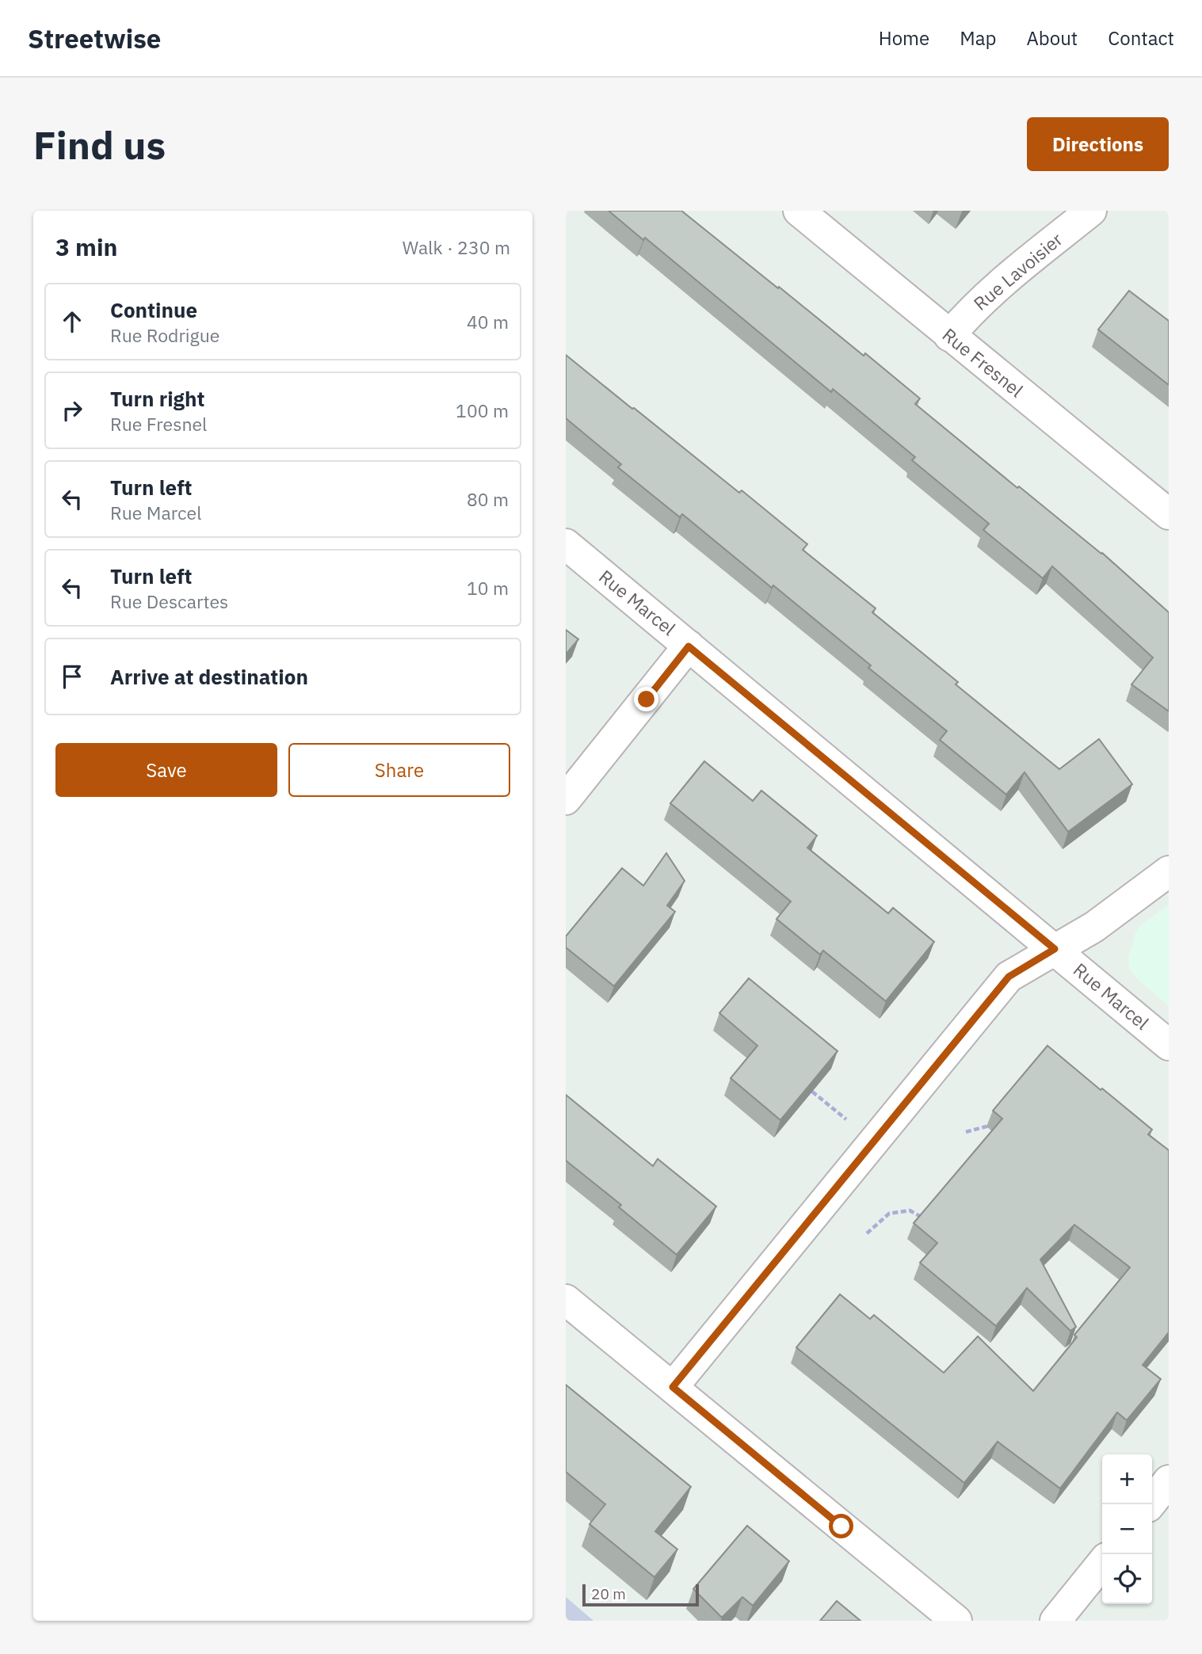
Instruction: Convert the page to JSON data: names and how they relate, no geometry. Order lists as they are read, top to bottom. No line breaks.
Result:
{"streets":{"street":["Rue Lavoisier","Rue Fresnel","Rue Marcel"]},"crossings":[["Rue Lavoisier","Rue Fresnel"]],"scale_bar":"20 m","page":{"header":"Streetwise","nav":["Home","Map","About","Contact"],"buttons":["Directions",["Save","Share"]],"title":"Find us","heading":["3 min","Walk · 230 m"],"list":[["Continue","Rue Rodrigue","40 m"],["Turn right","Rue Fresnel","100 m"],["Turn left","Rue Marcel","80 m"],["Turn left","Rue Descartes","10 m"],"Arrive at destination"],"map_buttons":["+","−"],"scale":"20 m"}}
